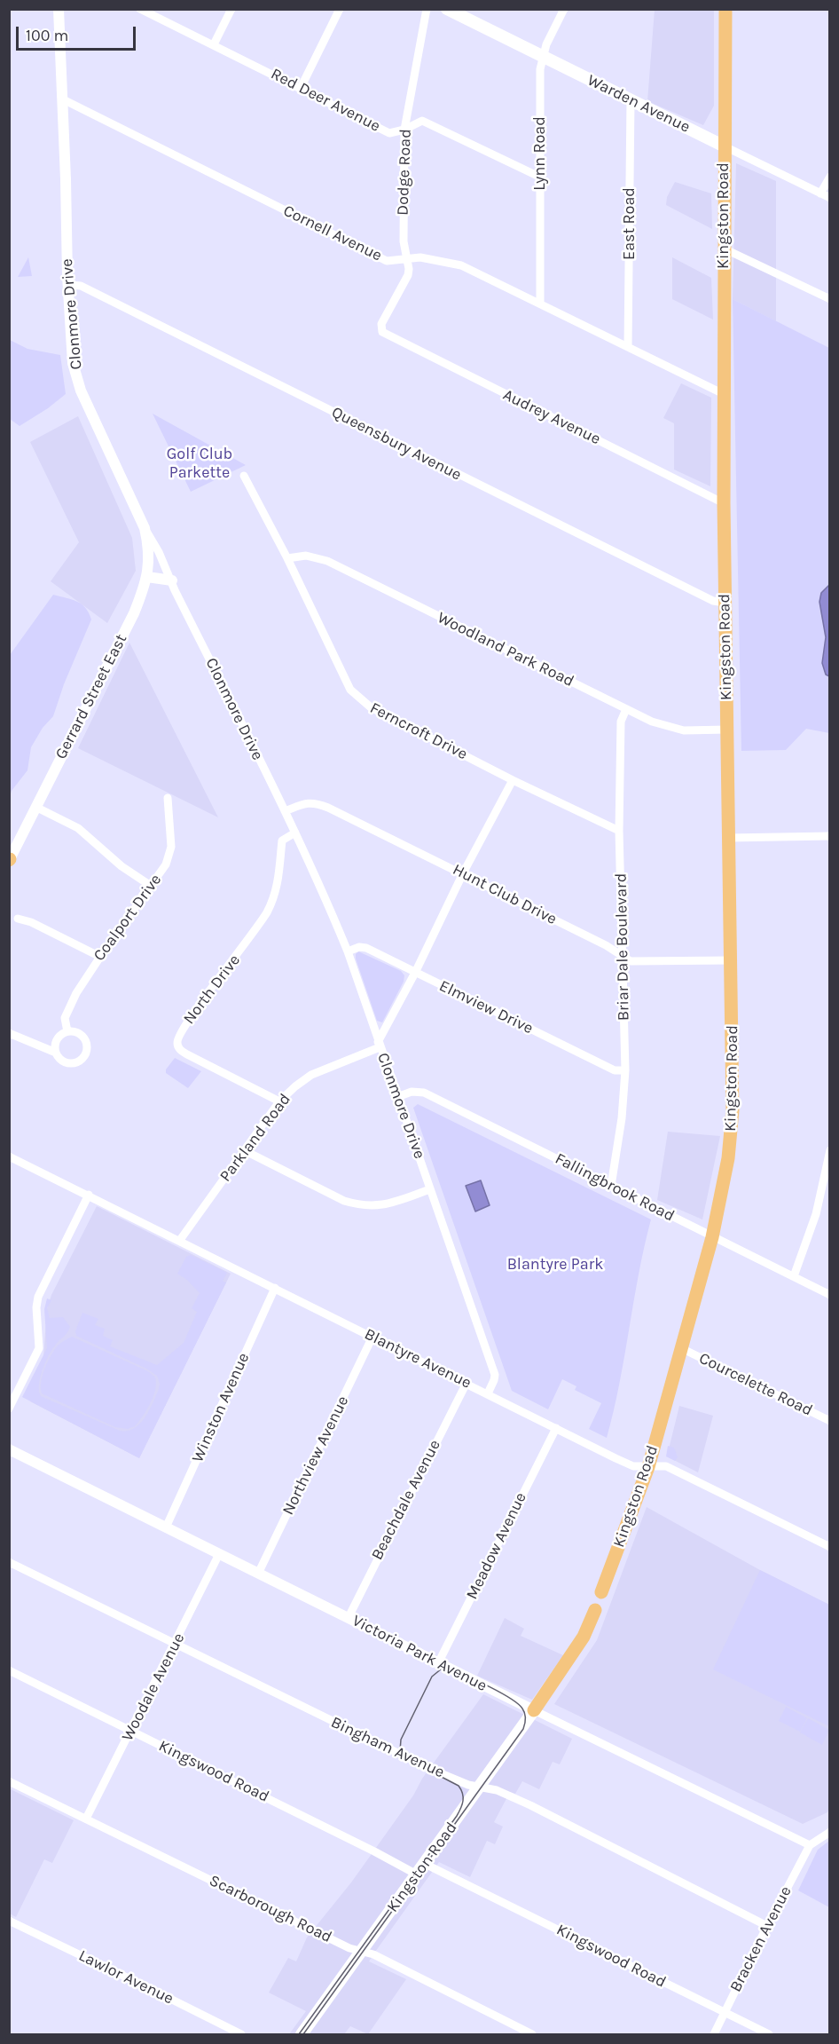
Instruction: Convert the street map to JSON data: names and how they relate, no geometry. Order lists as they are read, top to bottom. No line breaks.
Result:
{"streets":{"main road":["Warden Avenue","Kingston Road"],"street":["Red Deer Avenue","Lynn Road","Dodge Road","East Road","Cornell Avenue","Clonmore Drive","Audrey Avenue","Queensbury Avenue","Woodland Park Road","Gerrard Street East","Ferncroft Drive","Hunt Club Drive","Coalport Drive","Briar Dale Boulevard","North Drive","Elmview Drive","Parkland Road","Fallingbrook Road","Blantyre Avenue","Courcelette Road","Winston Avenue","Northview Avenue","Beachdale Avenue","Meadow Avenue","Victoria Park Avenue","Woodale Avenue","Bingham Avenue","Kingswood Road","Scarborough Road","Bracken Avenue","Lawlor Avenue"]},"crossings":[["Red Deer Avenue","Lynn Road"],["Red Deer Avenue","Dodge Road"],["Warden Avenue","Lynn Road"],["Warden Avenue","Kingston Road"],["Warden Avenue","East Road"],["Lynn Road","Cornell Avenue"],["Dodge Road","Cornell Avenue"],["Dodge Road","Audrey Avenue"],["Kingston Road","Cornell Avenue"],["Kingston Road","Audrey Avenue"],["Kingston Road","Queensbury Avenue"],["Kingston Road","Woodland Park Road"],["Kingston Road","Hunt Club Drive"],["Kingston Road","Fallingbrook Road"],["Kingston Road","Blantyre Avenue"],["Kingston Road","Courcelette Road"],["Kingston Road","Victoria Park Avenue"],["Kingston Road","Bingham Avenue"],["Kingston Road","Kingswood Road"],["Kingston Road","Scarborough Road"],["East Road","Cornell Avenue"],["Cornell Avenue","Clonmore Drive"],["Clonmore Drive","Queensbury Avenue"],["Clonmore Drive","Gerrard Street East"],["Clonmore Drive","Hunt Club Drive"],["Clonmore Drive","North Drive"],["Clonmore Drive","Elmview Drive"],["Clonmore Drive","Parkland Road"],["Clonmore Drive","Fallingbrook Road"],["Clonmore Drive","Blantyre Avenue"],["Woodland Park Road","Ferncroft Drive"],["Woodland Park Road","Briar Dale Boulevard"],["Ferncroft Drive","Briar Dale Boulevard"],["Hunt Club Drive","Briar Dale Boulevard"],["Briar Dale Boulevard","Elmview Drive"],["Briar Dale Boulevard","Fallingbrook Road"],["North Drive","Parkland Road"],["Parkland Road","Blantyre Avenue"],["Blantyre Avenue","Winston Avenue"],["Blantyre Avenue","Northview Avenue"],["Blantyre Avenue","Beachdale Avenue"],["Blantyre Avenue","Meadow Avenue"],["Winston Avenue","Victoria Park Avenue"],["Northview Avenue","Victoria Park Avenue"],["Beachdale Avenue","Victoria Park Avenue"],["Meadow Avenue","Victoria Park Avenue"],["Victoria Park Avenue","Woodale Avenue"],["Victoria Park Avenue","Bracken Avenue"],["Woodale Avenue","Bingham Avenue"],["Woodale Avenue","Kingswood Road"],["Woodale Avenue","Scarborough Road"],["Bingham Avenue","Bracken Avenue"],["Kingswood Road","Bracken Avenue"]],"parks":["Golf Club Parkette","Blantyre Park"],"scale_bar":"100 m"}
